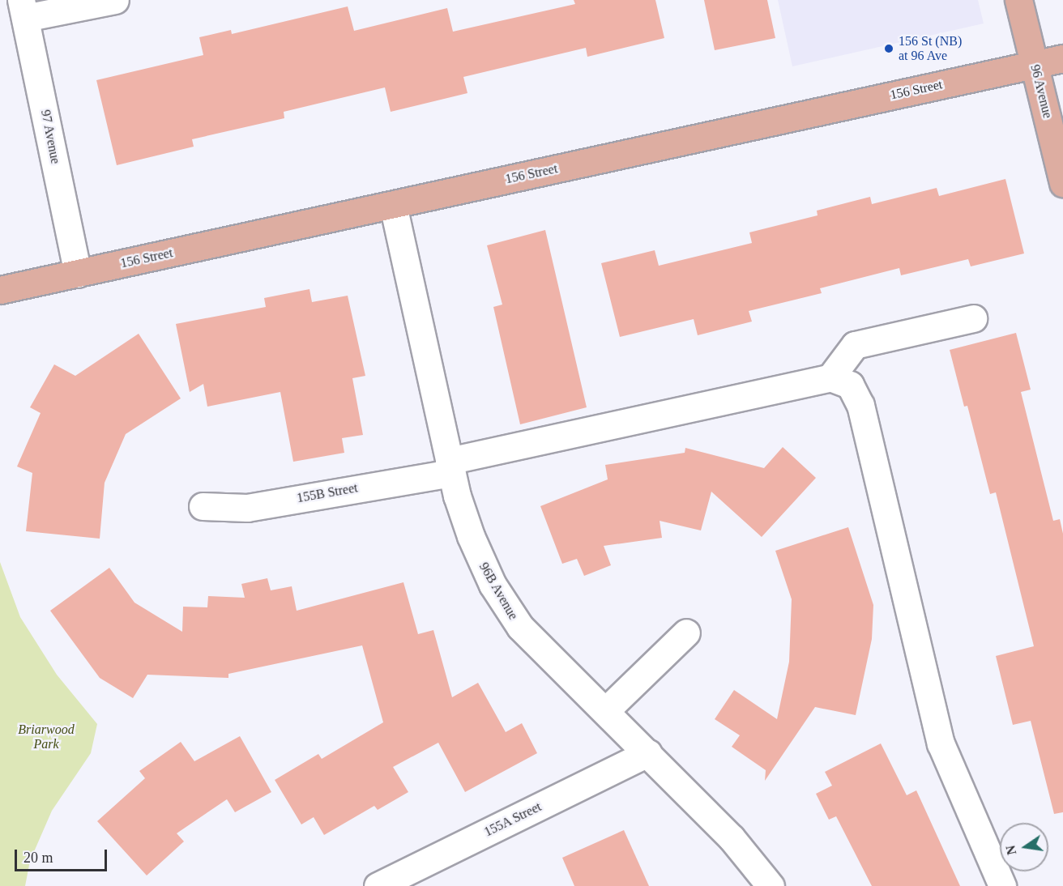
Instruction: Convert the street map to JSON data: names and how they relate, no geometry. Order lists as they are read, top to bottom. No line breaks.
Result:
{"streets":{"main road":["156 Street","96 Avenue"],"street":["97 Avenue","155B Street","96B Avenue","155A Street"]},"crossings":[["156 Street","96 Avenue"],["156 Street","97 Avenue"],["156 Street","96B Avenue"],["155B Street","96B Avenue"],["96B Avenue","155A Street"]],"parks":["Briarwood Park"],"places":["156 St (NB) at 96 Ave"],"scale_bar":"20 m","north":"left"}
